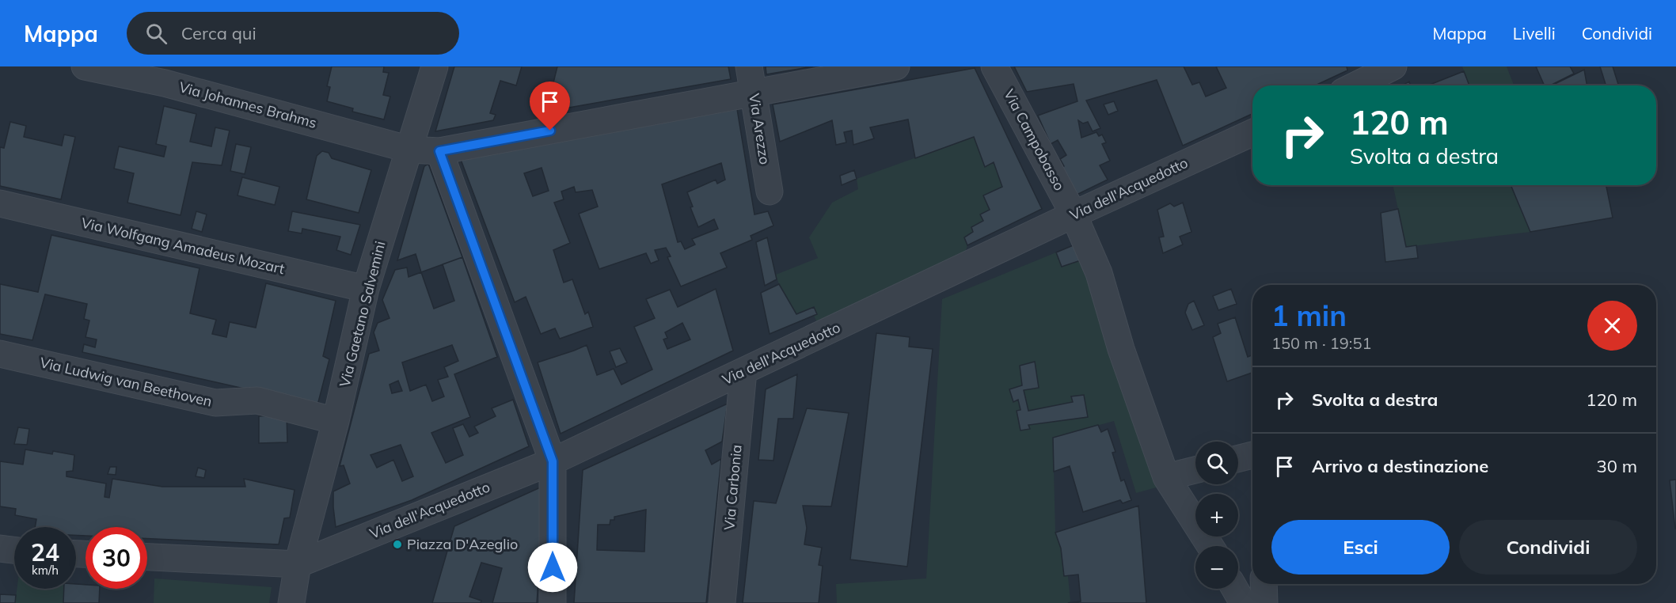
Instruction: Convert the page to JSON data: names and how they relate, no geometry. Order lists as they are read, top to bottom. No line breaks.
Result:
{"streets":{"street":["Via Johannes Brahms","Via Arezzo","Via Campobasso","Via dell'Acquedotto","Via Wolfgang Amadeus Mozart","Via Gaetano Salvemini","Via Ludwig van Beethoven","Via Carbonia"]},"crossings":[["Via Johannes Brahms","Via Arezzo"],["Via Johannes Brahms","Via Gaetano Salvemini"],["Via Campobasso","Via dell'Acquedotto"],["Via dell'Acquedotto","Via Gaetano Salvemini"],["Via dell'Acquedotto","Via Carbonia"],["Via Wolfgang Amadeus Mozart","Via Gaetano Salvemini"],["Via Gaetano Salvemini","Via Ludwig van Beethoven"]],"places":["Piazza D'Azeglio"],"page":{"header":"Mappa","search":"Cerca qui","nav":["Mappa","Livelli","Condividi"],"turn":["120 m","Svolta a destra"],"heading":["1 min","150 m · 19:51"],"list":[{"name":"Svolta a destra","value":"120 m"},{"name":"Arrivo a destinazione","value":"30 m"}],"map_buttons":["+","−"],"buttons":["Esci","Condividi"],"speed":"24 km/h","limit":"30"}}
